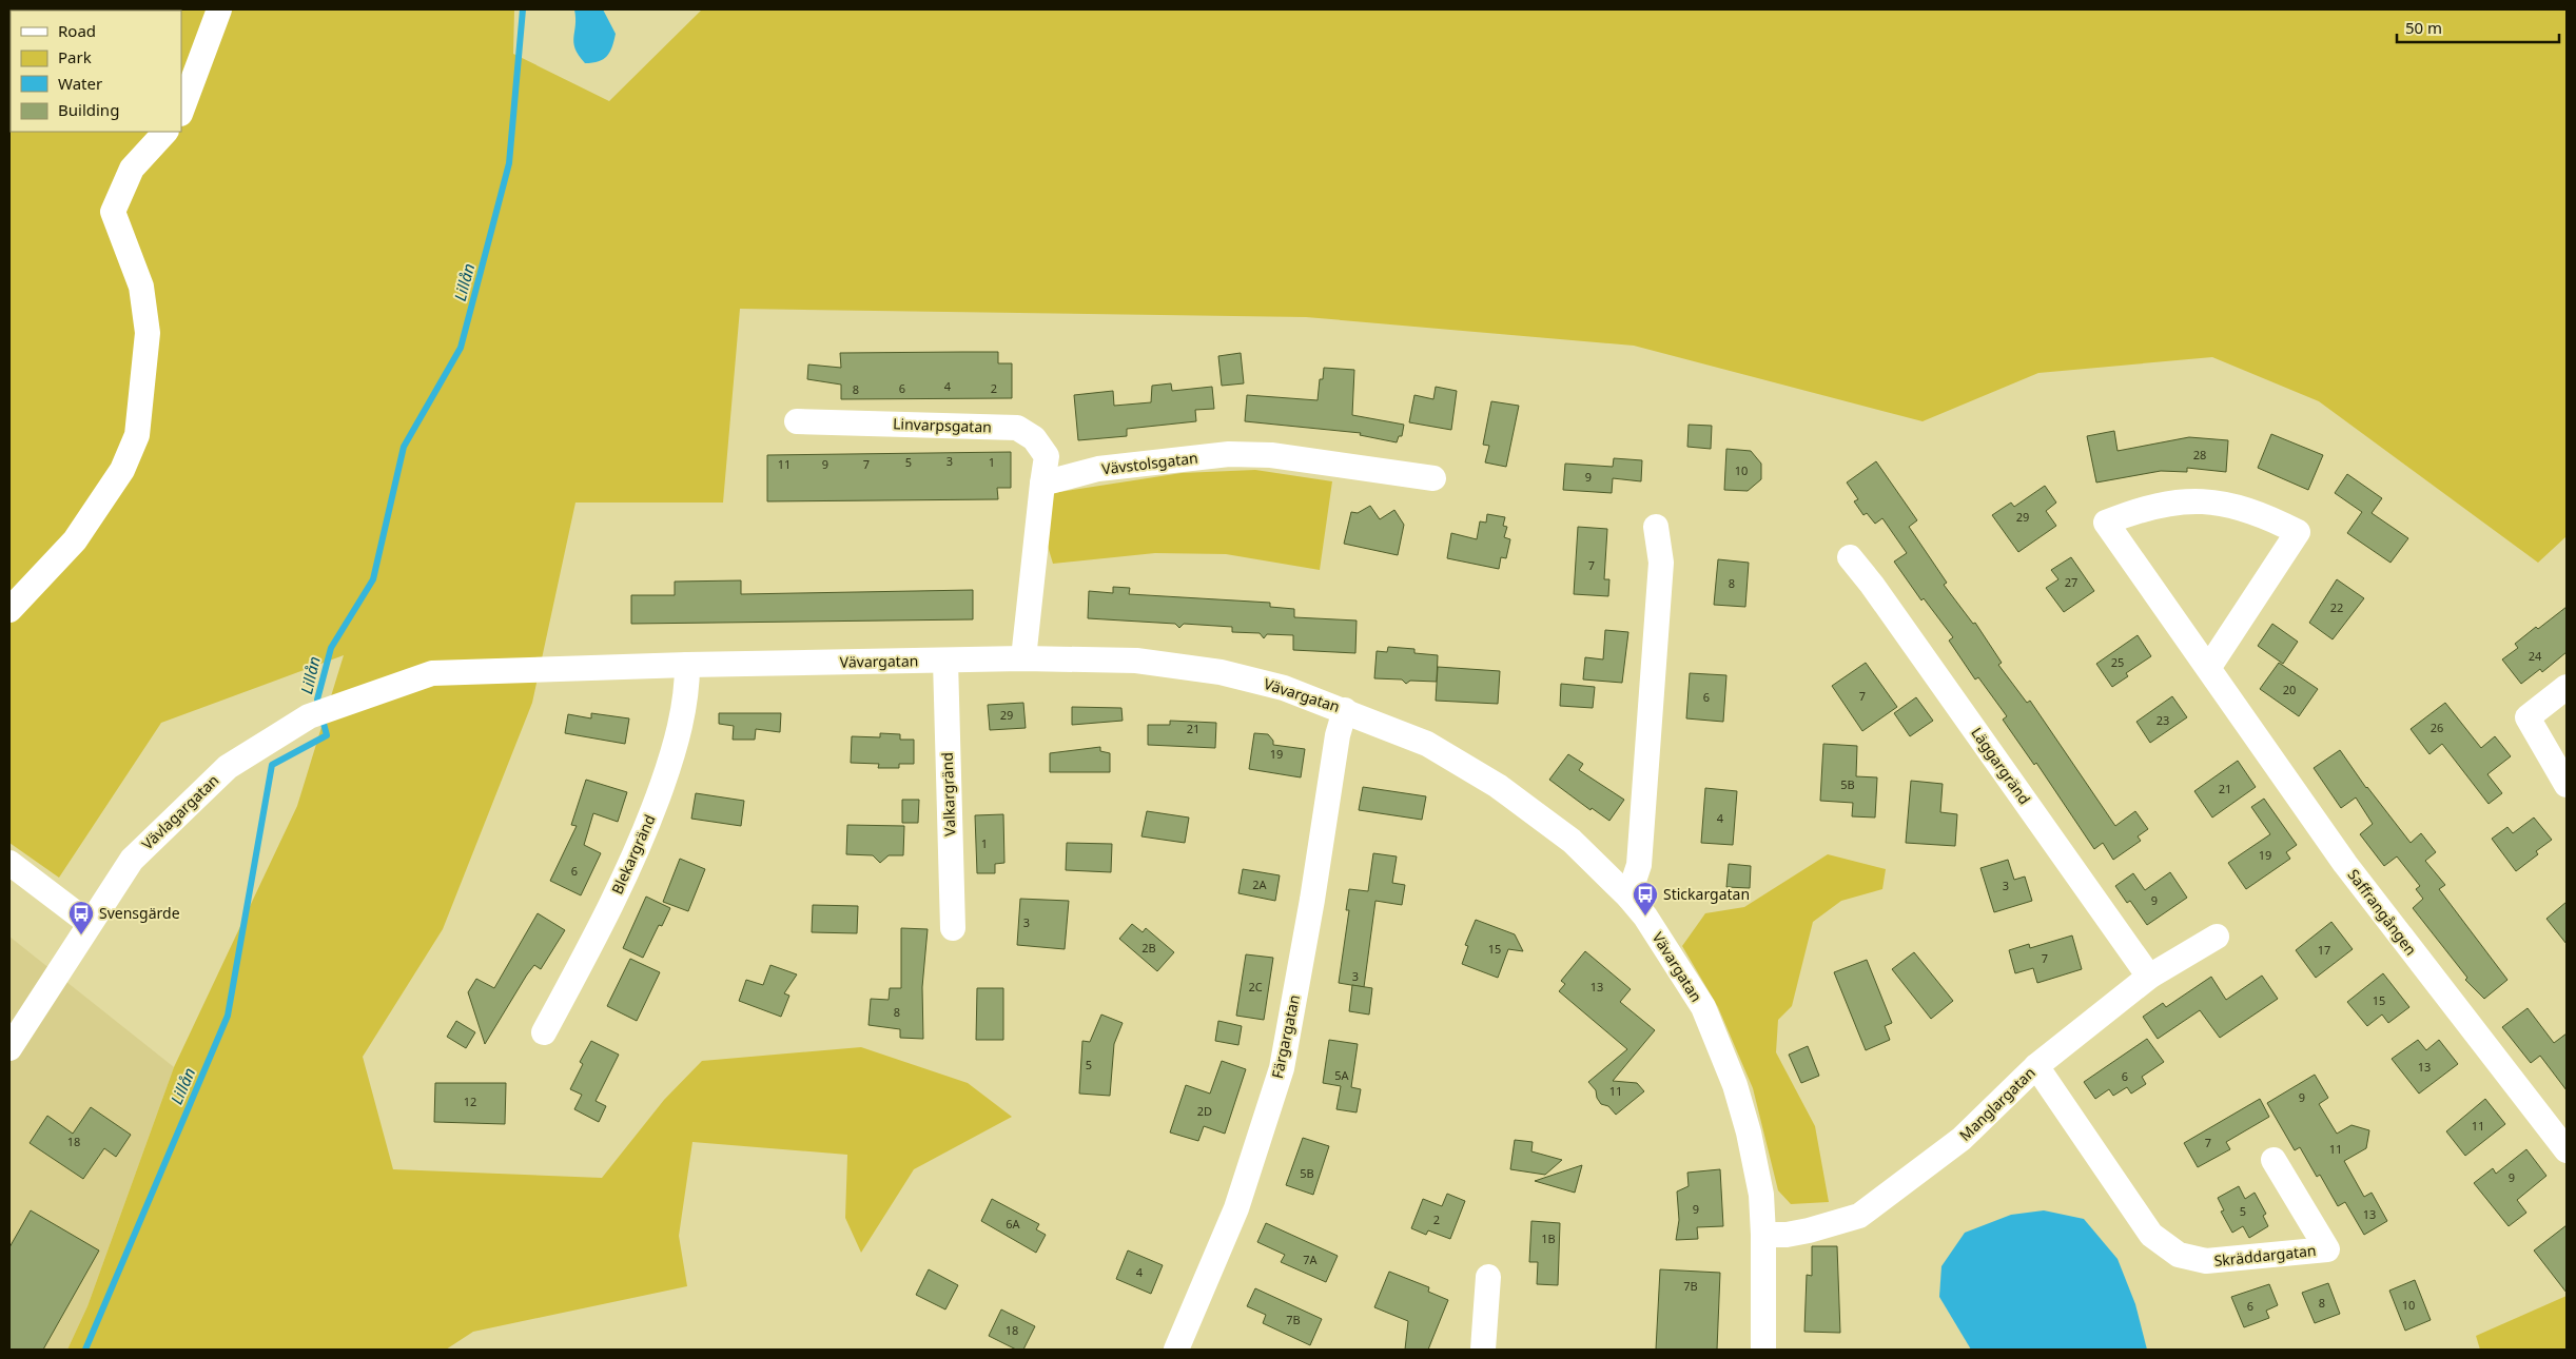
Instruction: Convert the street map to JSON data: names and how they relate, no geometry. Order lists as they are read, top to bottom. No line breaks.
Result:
{"streets":{"street":["Linvarpsgatan","Vävstolsgatan","Vävargatan","Läggargränd","Valkargränd","Vävlagargatan","Blekargränd","Saffrangången","Färgargatan","Manglargatan","Skräddargatan"]},"crossings":[["Linvarpsgatan","Vävstolsgatan"],["Vävargatan","Valkargränd"],["Vävargatan","Vävlagargatan"],["Vävargatan","Blekargränd"],["Vävargatan","Färgargatan"],["Vävargatan","Manglargatan"],["Läggargränd","Manglargatan"],["Manglargatan","Skräddargatan"]],"water":["Lillån"],"places":{"bus stop":["Stickargatan","Svensgärde"]},"house_numbers":["4","6","2","8","28","3","5","1","11","9","7","10","9","29","7","27","8","22","24","25","20","7","6","29","23","26","21","19","5B","21","4","1","19","6","2A","3","9","3","2B","15","17","7","3","2C","13","15","8","5","13","5A","6","11","9","12","2D","11","18","7","11","5B","9","9","5","13","2","6A","1B","7A","4","7B","8","10","6","7B","18"],"legend":["Road","Park","Water","Building"],"scale_bar":"50 m"}
